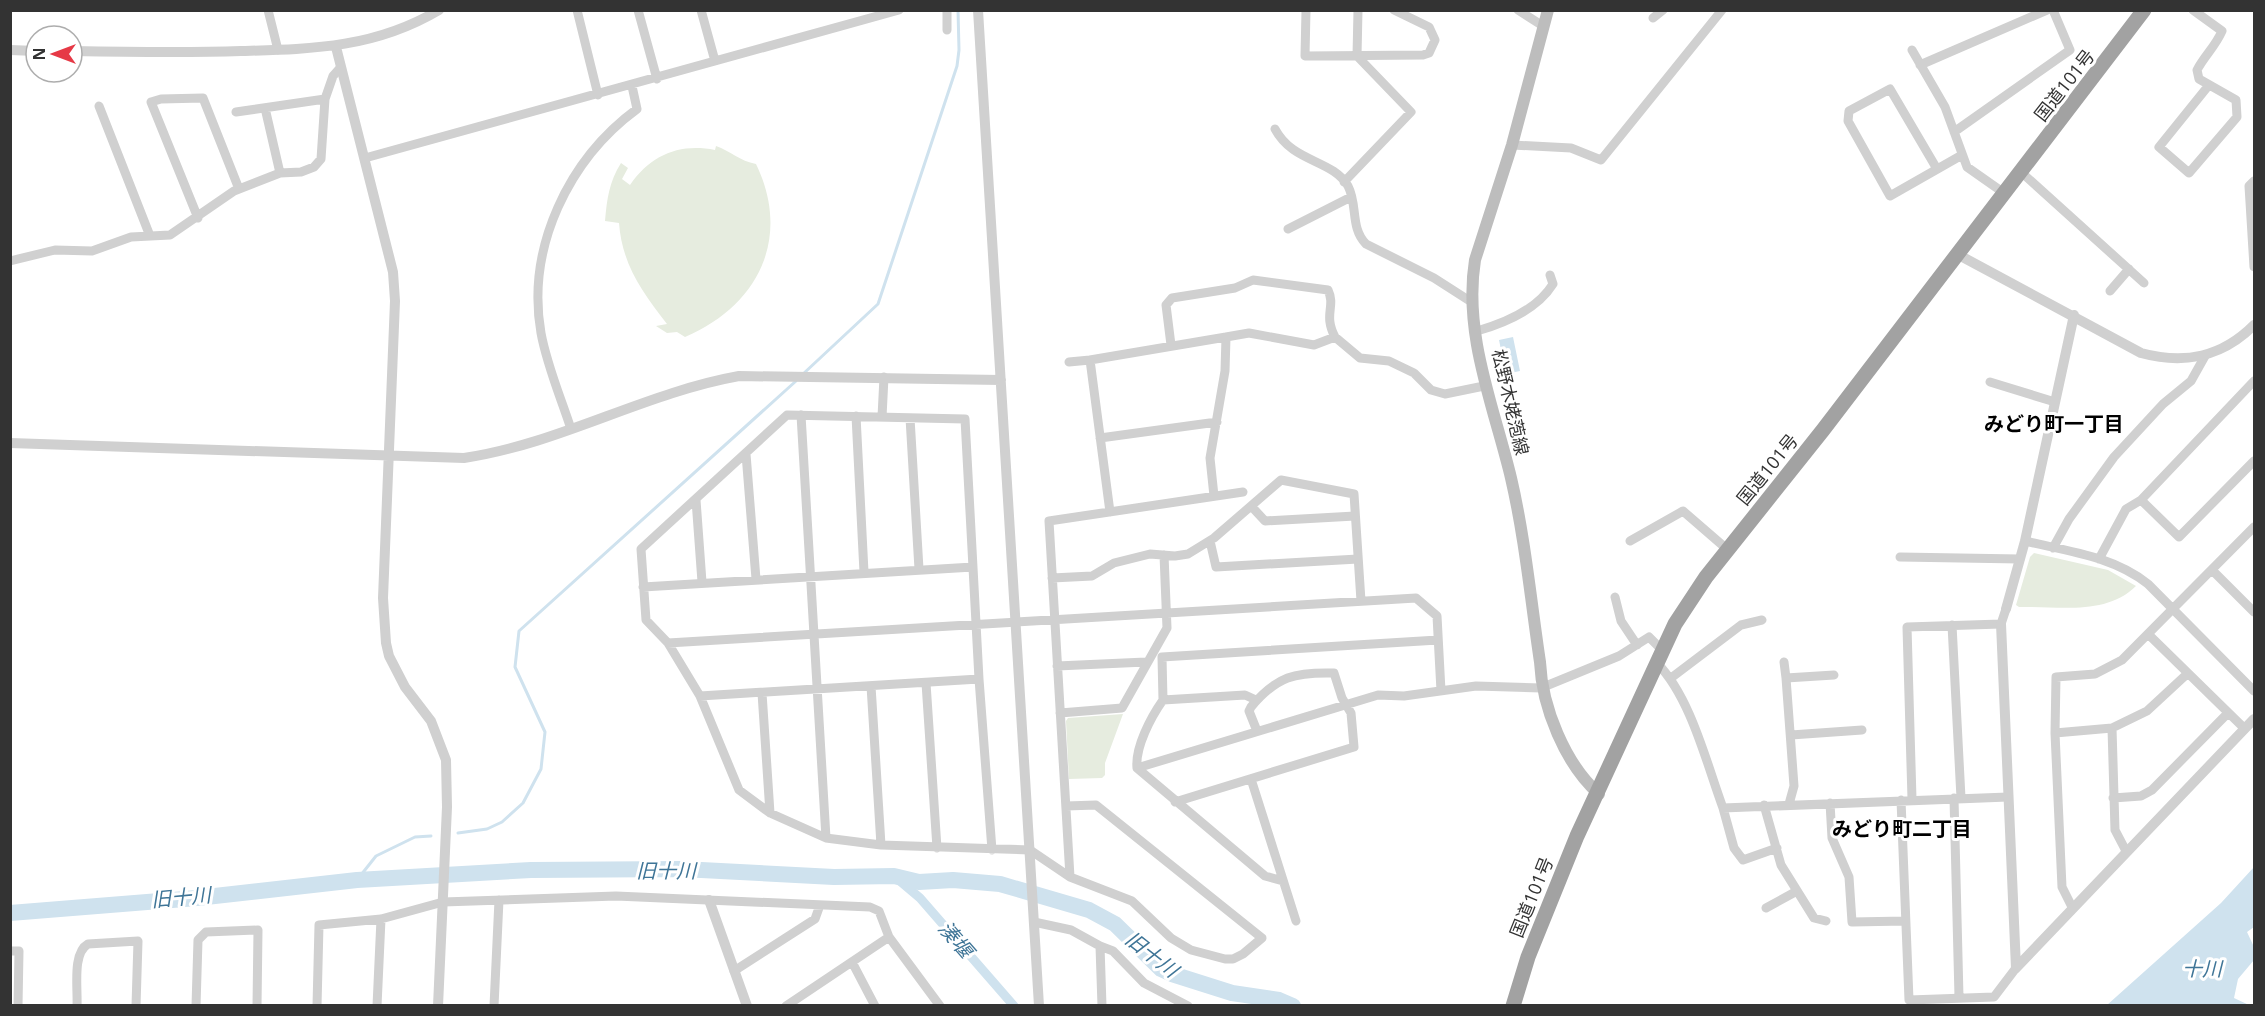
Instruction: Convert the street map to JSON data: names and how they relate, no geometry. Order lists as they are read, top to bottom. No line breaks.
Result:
{"streets":{"highway":["国道101号"],"main road":["松野木姥萢線"]},"crossings":[["国道101号","松野木姥萢線"]],"districts":["みどり町一丁目","みどり町二丁目"],"water":["旧十川","湊堰","十川"],"north":"left"}
